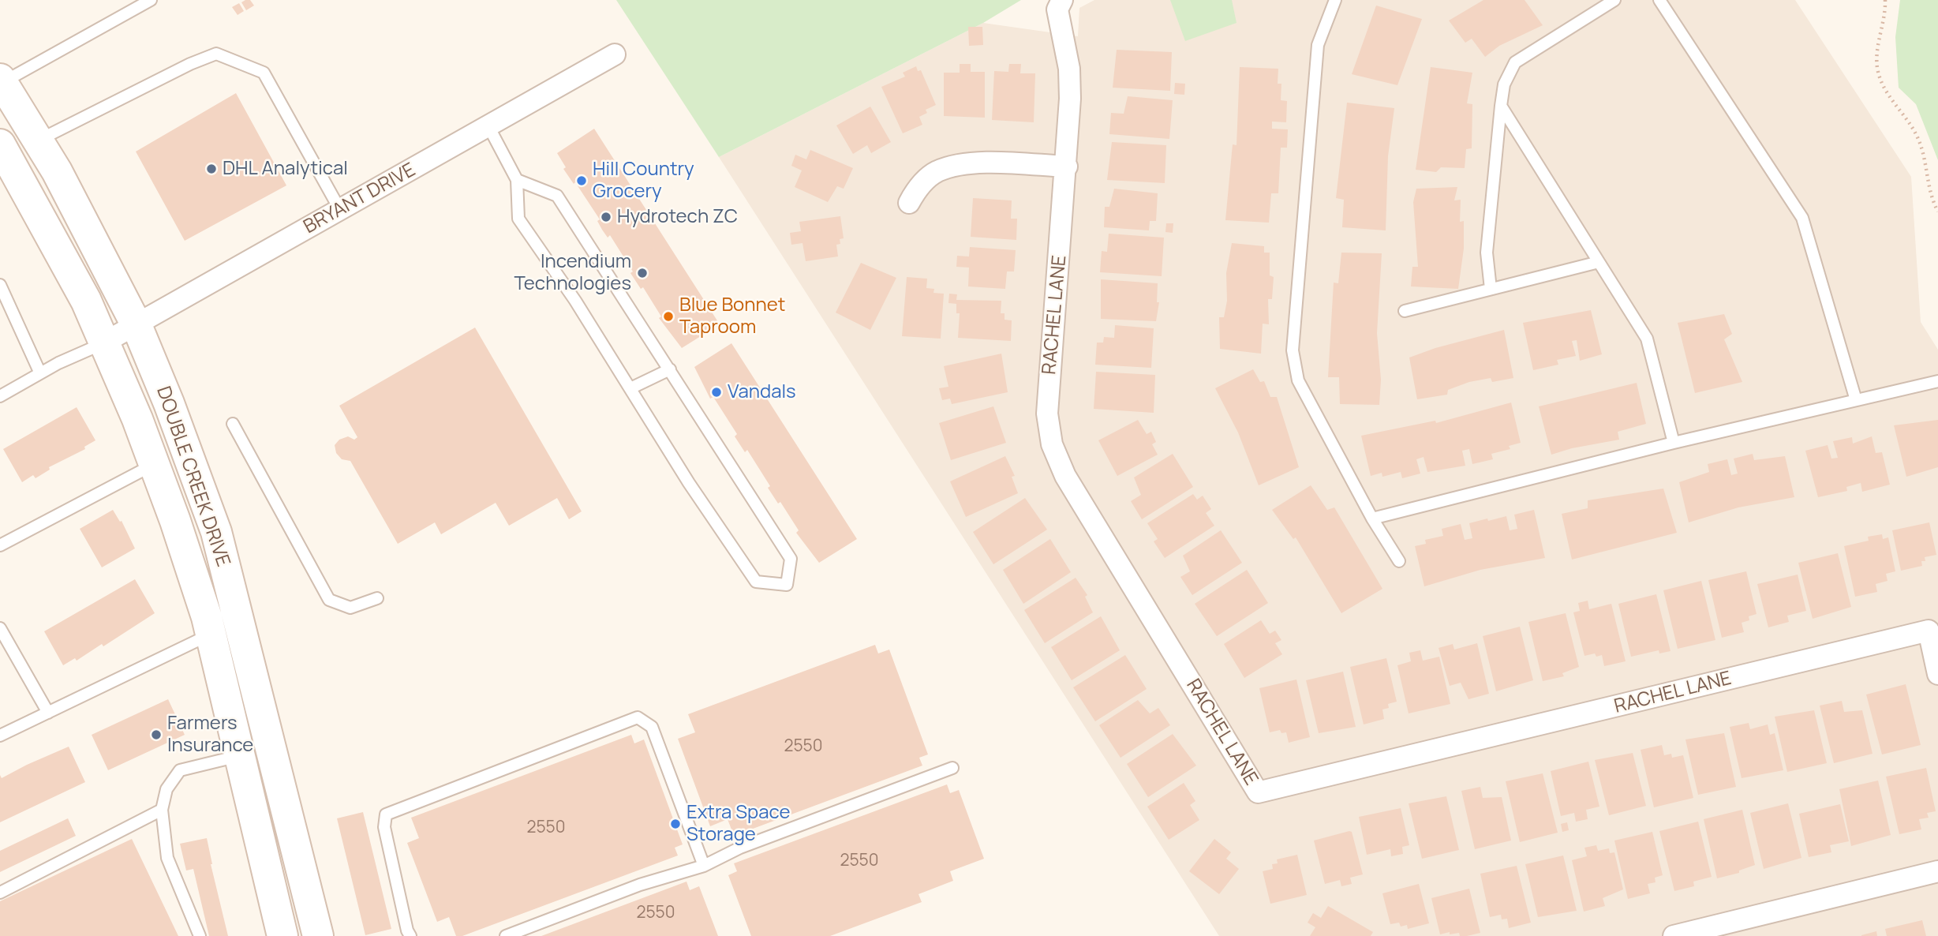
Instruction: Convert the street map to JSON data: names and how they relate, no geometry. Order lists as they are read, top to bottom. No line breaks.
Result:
{"streets":{"street":["BRYANT DRIVE","RACHEL LANE","DOUBLE CREEK DRIVE"]},"crossings":[["BRYANT DRIVE","DOUBLE CREEK DRIVE"]],"places":["DHL Analytical","Hill Country Grocery","Hydrotech ZC","Incendium Technologies","Blue Bonnet Taproom","Vandals","Farmers Insurance","Extra Space Storage"],"house_numbers":["2550","2550","2550","2550"]}
